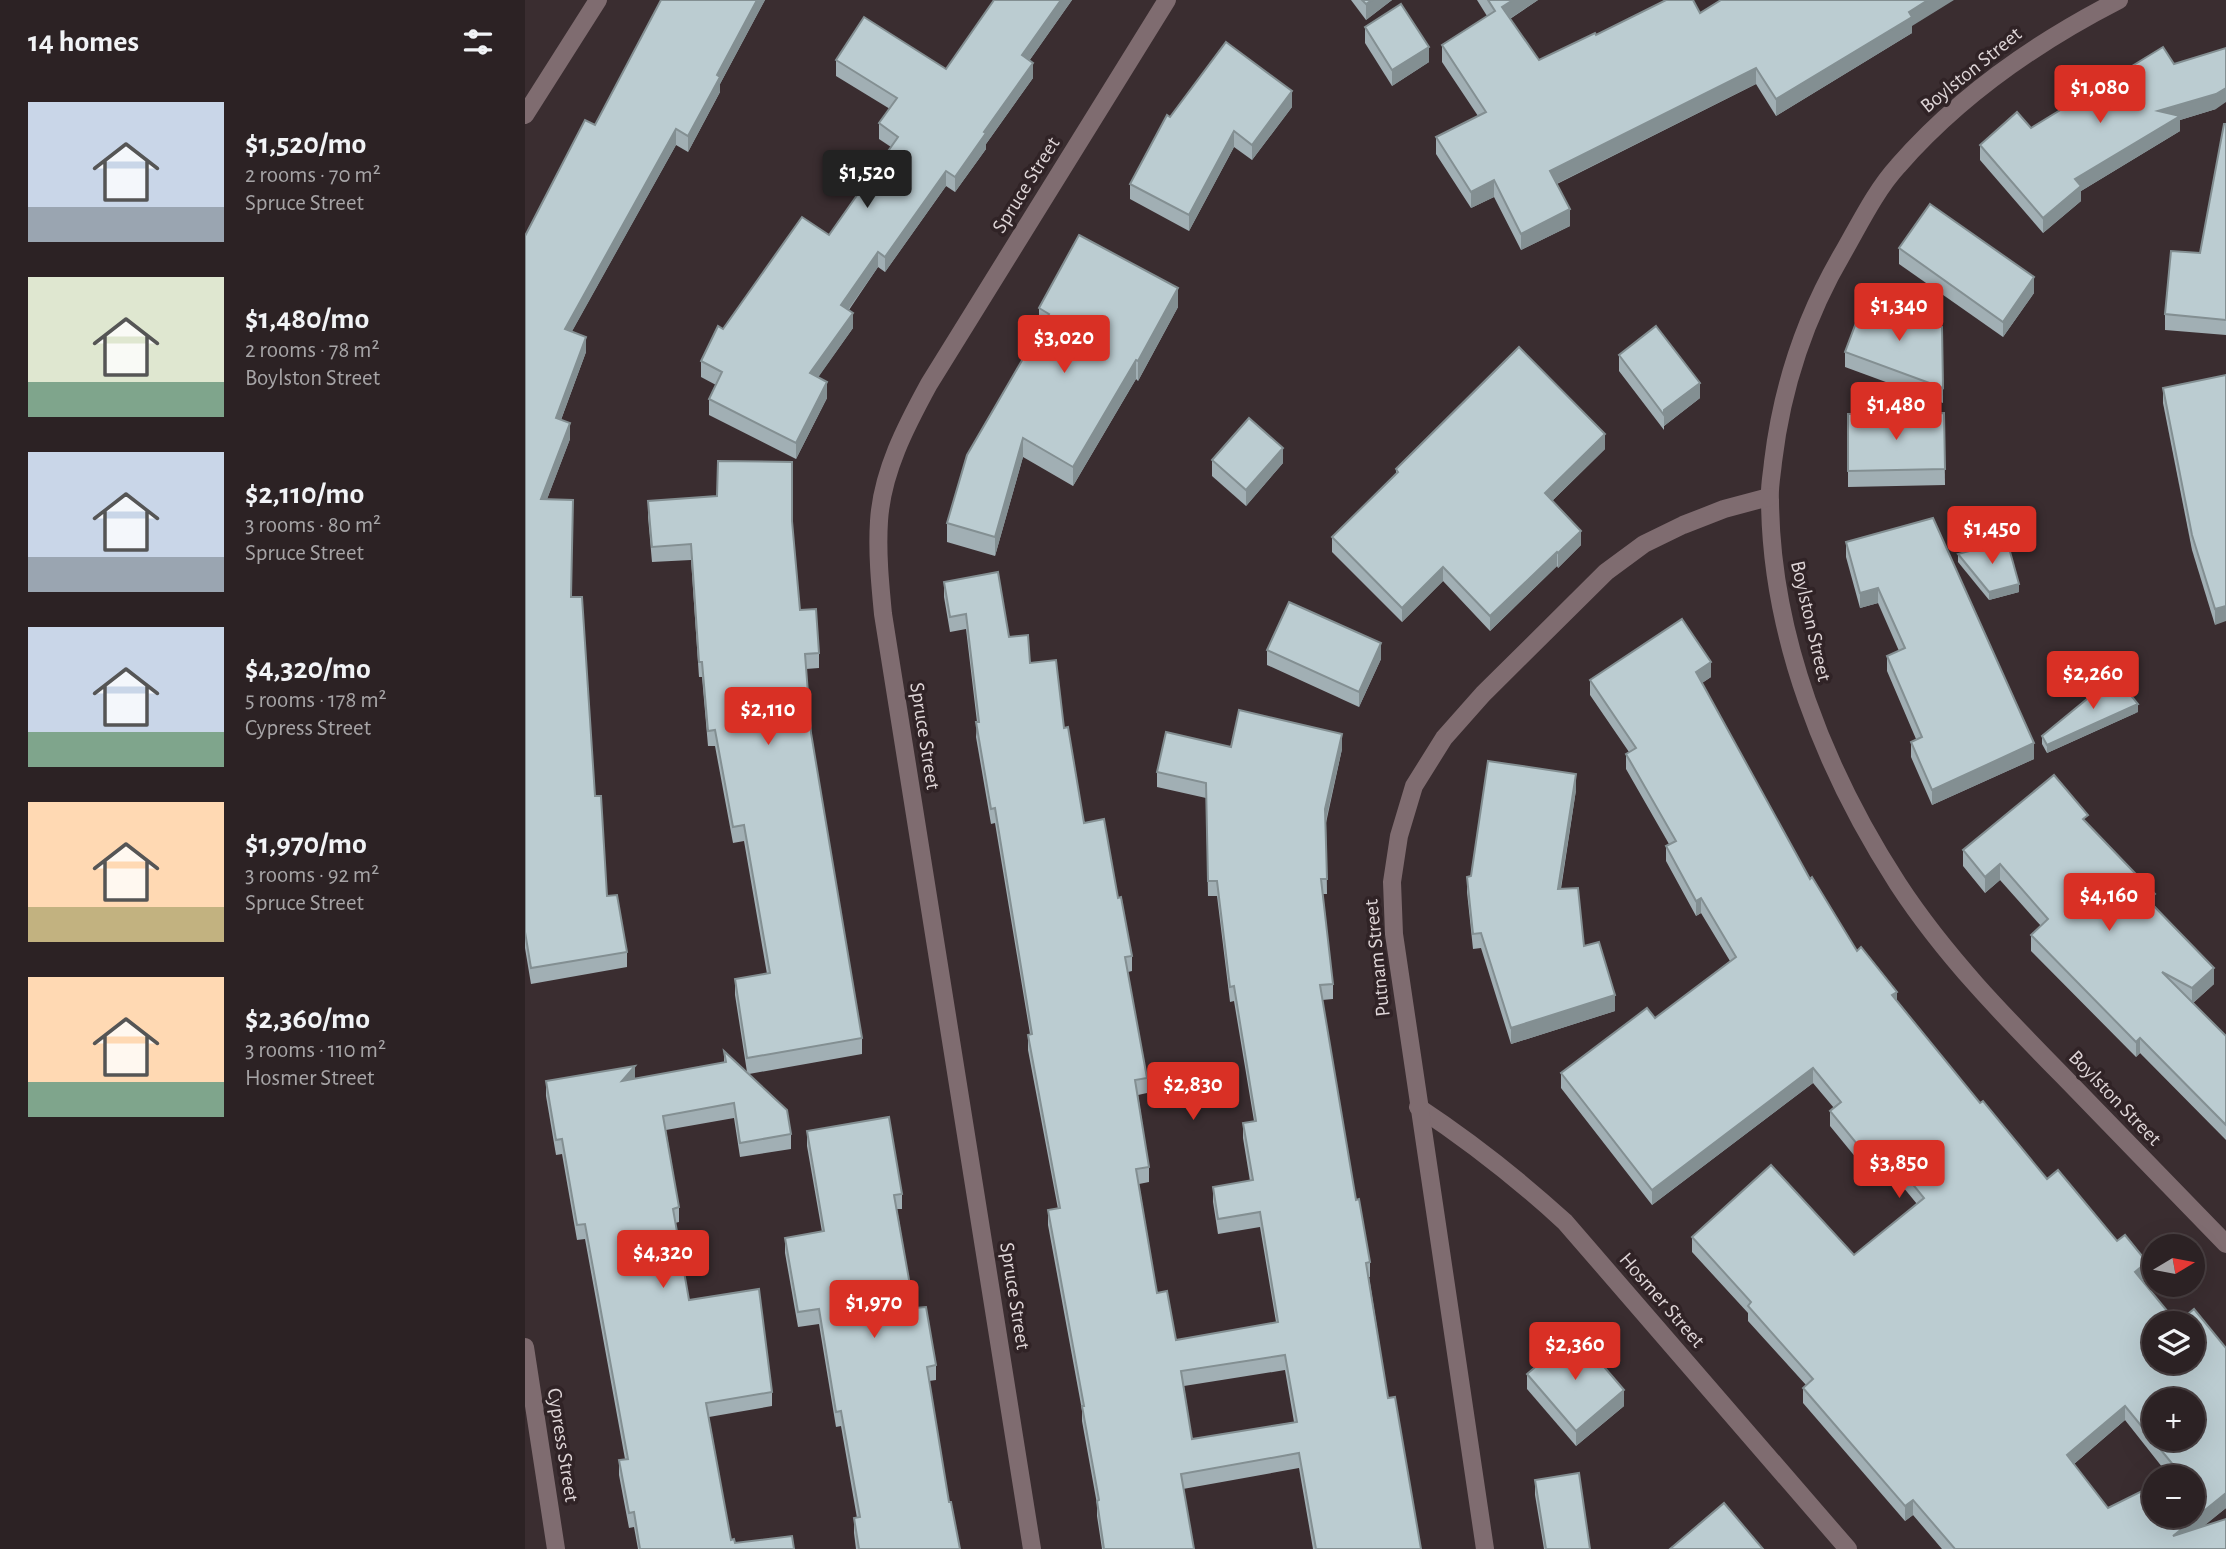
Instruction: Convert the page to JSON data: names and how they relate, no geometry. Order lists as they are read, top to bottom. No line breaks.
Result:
{"streets":{"street":["Boylston Street","Spruce Street","Putnam Street","Hosmer Street","Cypress Street"]},"crossings":[["Boylston Street","Putnam Street"],["Putnam Street","Hosmer Street"]],"north":"right","page":{"heading":"14 homes","price":["$1,080","$1,520","$1,340","$3,020","$1,480","$1,450","$2,260","$2,110","$4,160","$2,830","$3,850","$4,320","$1,970","$2,360"],"list":[{"name":"$1,520/mo","note":"2 rooms · 70 m² · Spruce Street"},{"name":"$1,480/mo","note":"2 rooms · 78 m² · Boylston Street"},{"name":"$2,110/mo","note":"3 rooms · 80 m² · Spruce Street"},{"name":"$4,320/mo","note":"5 rooms · 178 m² · Cypress Street"},{"name":"$1,970/mo","note":"3 rooms · 92 m² · Spruce Street"},{"name":"$2,360/mo","note":"3 rooms · 110 m² · Hosmer Street"}],"map_buttons":["+","−"]}}
